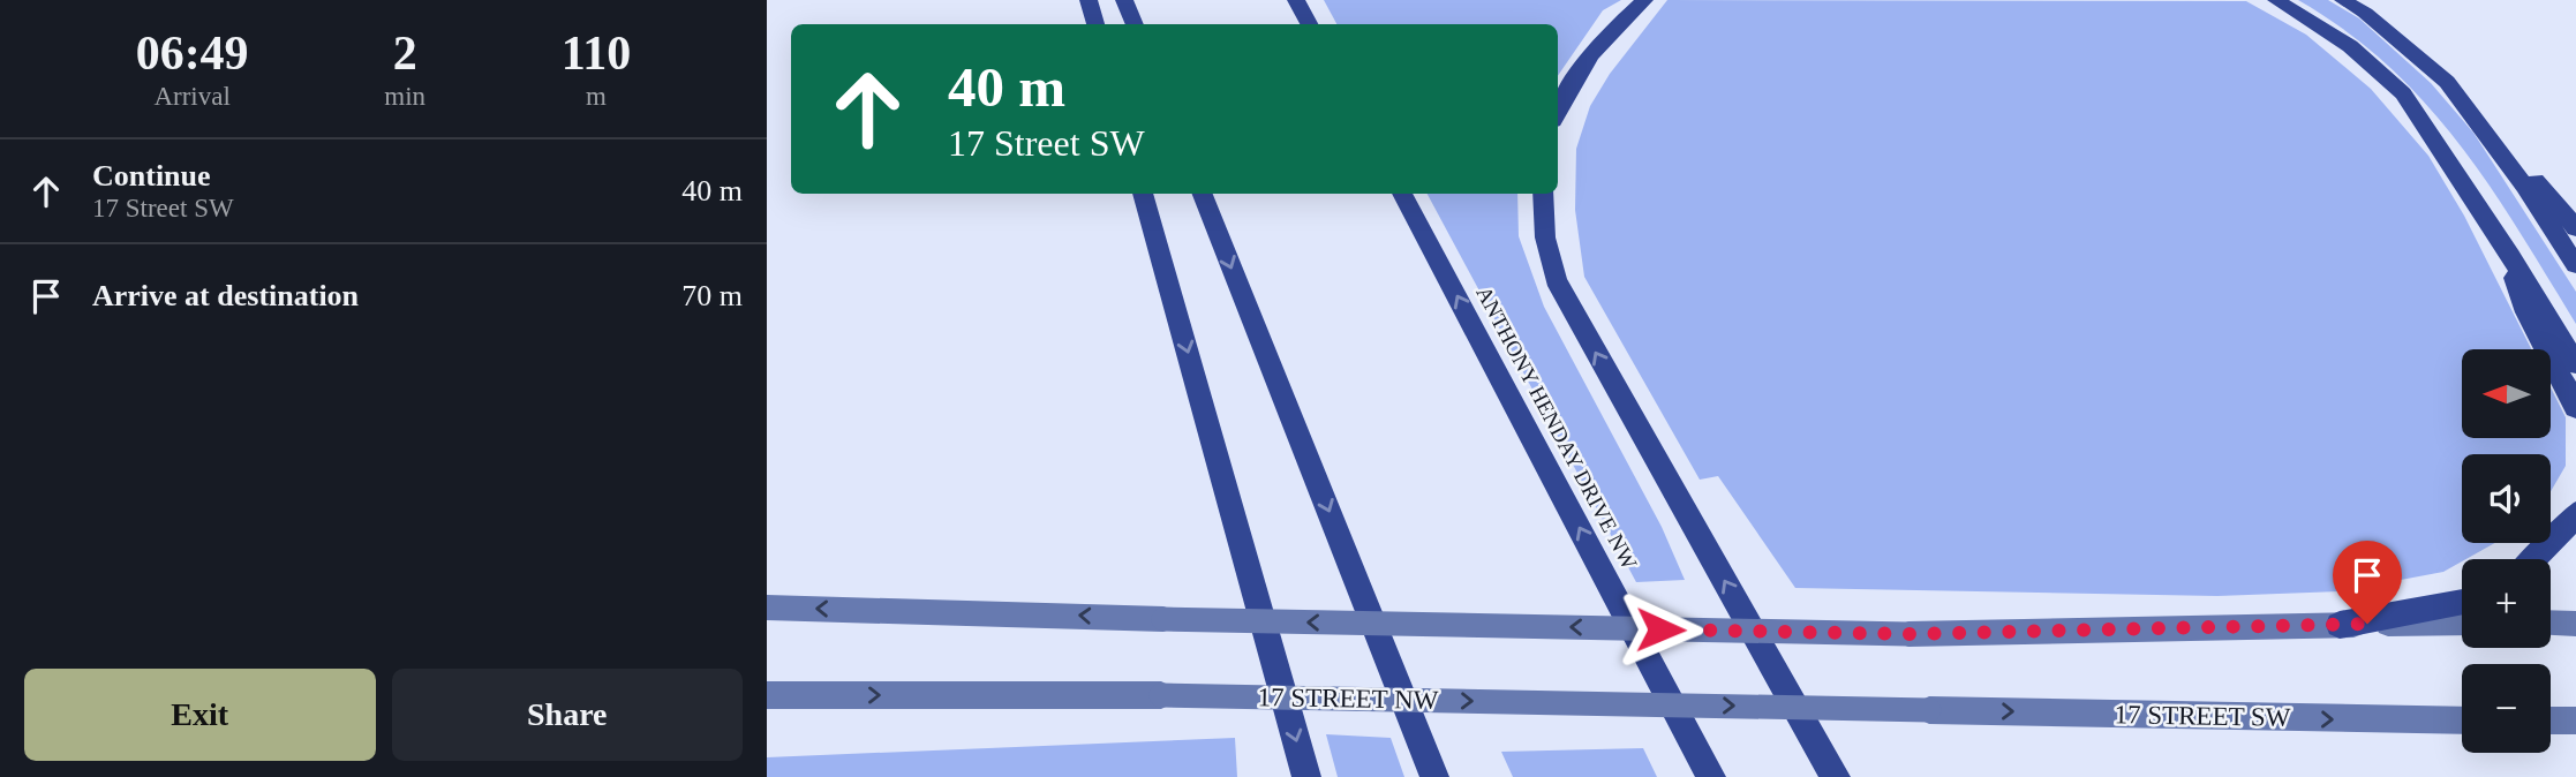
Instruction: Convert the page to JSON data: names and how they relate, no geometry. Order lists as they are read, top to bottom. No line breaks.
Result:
{"streets":{"highway":["ANTHONY HENDAY DRIVE NW"],"main road":["17 STREET NW","17 STREET SW"]},"crossings":[["17 STREET NW","17 STREET SW"]],"north":"left","page":{"eta":["06:49","Arrival","2","min","110","m"],"turn":["40 m","17 Street SW"],"list":[{"name":"Continue","note":"17 Street SW","value":"40 m"},{"name":"Arrive at destination","value":"70 m"}],"map_buttons":["+","−"],"buttons":["Exit","Share"]}}
